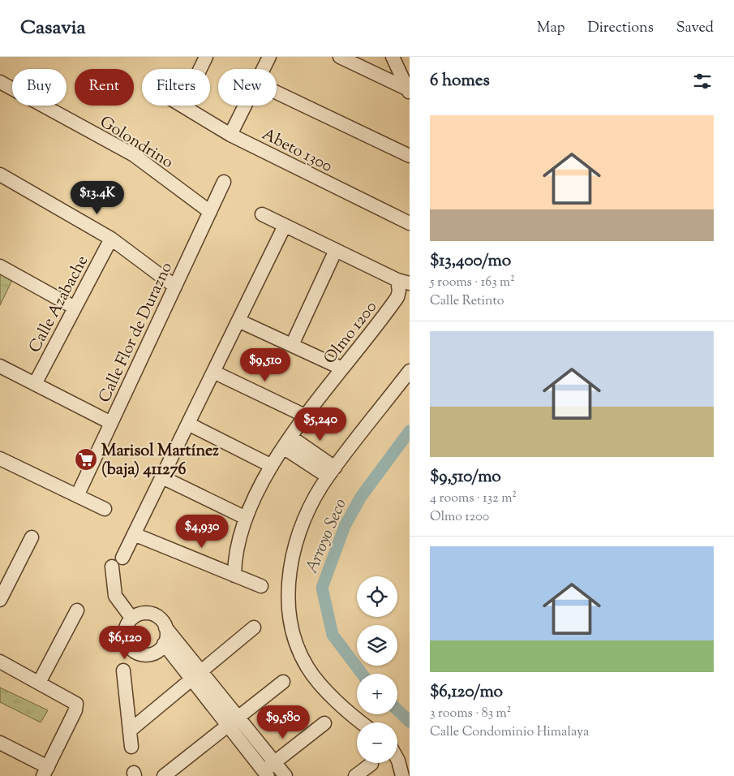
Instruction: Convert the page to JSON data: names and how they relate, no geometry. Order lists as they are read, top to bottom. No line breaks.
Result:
{"streets":{"street":["Golondrino","Abeto 1300","Calle Azabache","Calle Flor de Durazno","Olmo 1200"]},"crossings":[["Golondrino","Calle Flor de Durazno"]],"water":["Arroyo Seco"],"places":{"supermarket":["Marisol Martínez (baja) 411276"]},"page":{"header":"Casavia","nav":["Map","Directions","Saved"],"heading":"6 homes","chip":["Buy","Rent","Filters","New"],"list":[{"name":"$13,400/mo","note":"5 rooms · 163 m² · Calle Retinto"},{"name":"$9,510/mo","note":"4 rooms · 132 m² · Olmo 1200"},{"name":"$6,120/mo","note":"3 rooms · 83 m² · Calle Condominio Himalaya"}],"price":["$13.4K","$9,510","$5,240","$4,930","$6,120","$9,580"],"map_buttons":["+","−"]}}
